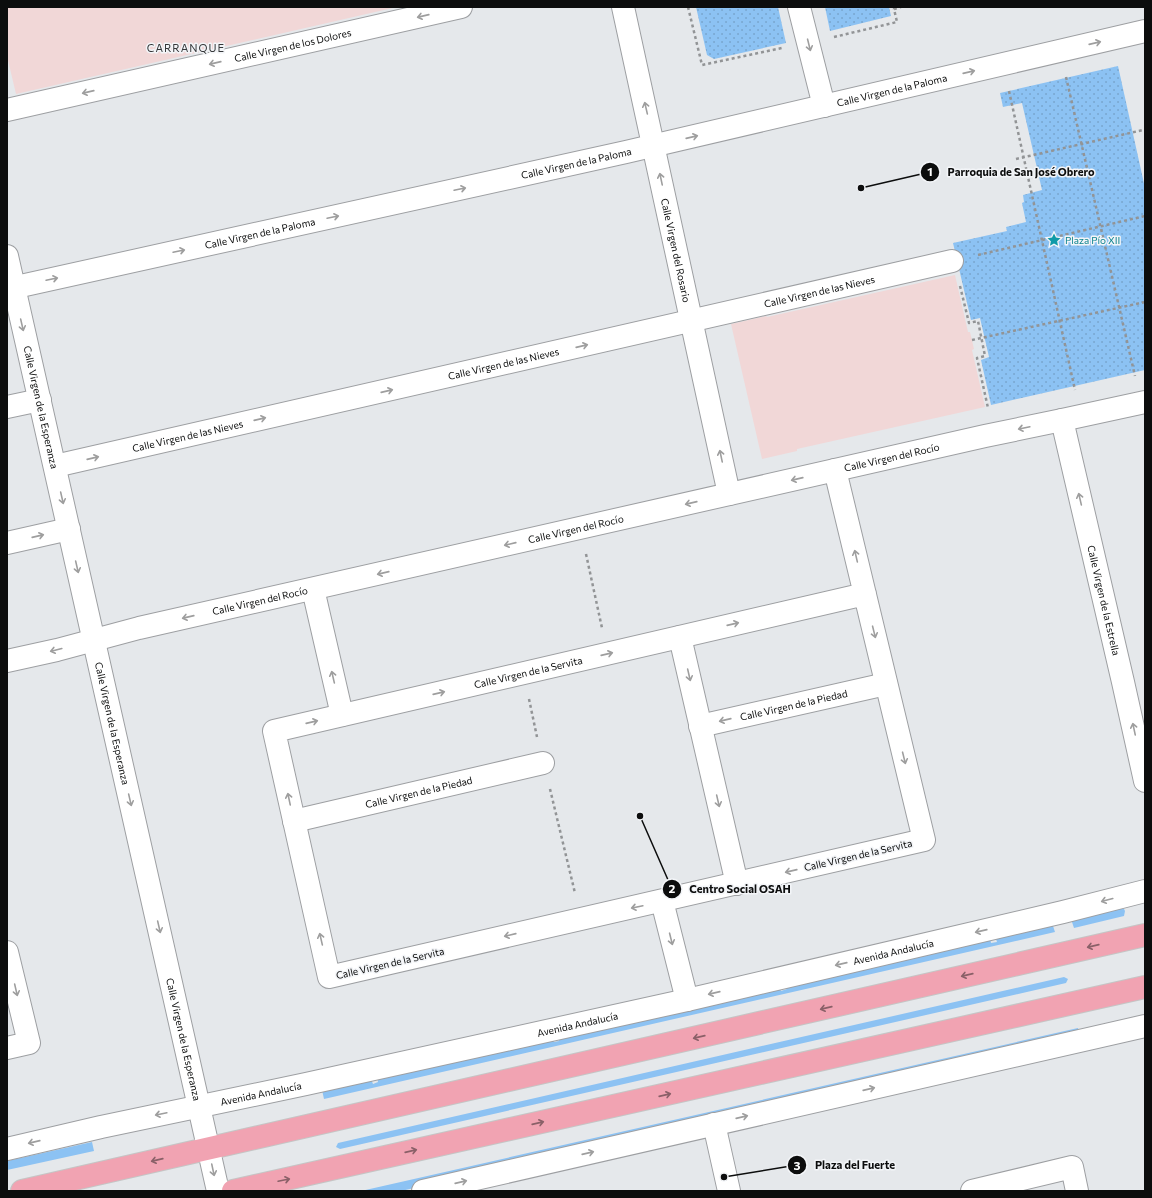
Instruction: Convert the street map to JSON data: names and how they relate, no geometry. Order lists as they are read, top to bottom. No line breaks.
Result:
{"streets":{"street":["Calle Virgen de los Dolores","Calle Virgen de la Paloma","Calle Virgen del Rosario","Calle Virgen de las Nieves","Calle Virgen de la Esperanza","Calle Virgen del Rocío","Calle Virgen de la Estrella","Calle Virgen de la Servita","Calle Virgen de la Piedad","Avenida Andalucía"]},"crossings":[["Calle Virgen de la Paloma","Calle Virgen del Rosario"],["Calle Virgen de la Paloma","Calle Virgen de la Esperanza"],["Calle Virgen del Rosario","Calle Virgen de las Nieves"],["Calle Virgen del Rosario","Calle Virgen del Rocío"],["Calle Virgen de las Nieves","Calle Virgen de la Esperanza"],["Calle Virgen de la Esperanza","Calle Virgen del Rocío"],["Calle Virgen de la Esperanza","Avenida Andalucía"],["Calle Virgen del Rocío","Calle Virgen de la Estrella"],["Calle Virgen del Rocío","Calle Virgen de la Servita"],["Calle Virgen de la Servita","Calle Virgen de la Piedad"]],"one_way":["Calle Virgen de los Dolores","Calle Virgen de la Paloma","Calle Virgen del Rosario","Calle Virgen de las Nieves","Calle Virgen de la Esperanza","Calle Virgen del Rocío","Calle Virgen de la Estrella","Calle Virgen de la Piedad"],"districts":["CARRANQUE"],"places":{"other":["Parroquia de San José Obrero","Centro Social OSAH","Plaza del Fuerte"],"place":["Plaza Pío XII"]}}
